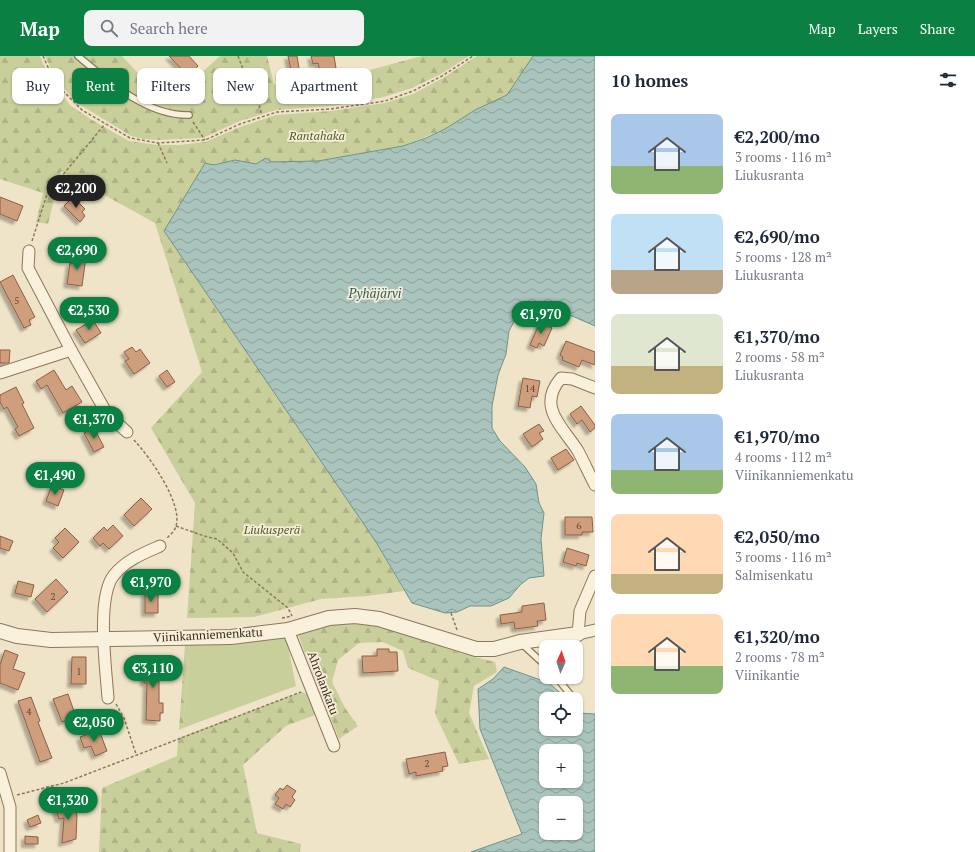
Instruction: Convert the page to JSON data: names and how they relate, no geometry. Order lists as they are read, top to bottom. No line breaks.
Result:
{"streets":{"street":["Viinikanniemenkatu","Ahrolankatu"]},"crossings":[["Viinikanniemenkatu","Ahrolankatu"]],"water":["Pyhäjärvi"],"parks":["Rantahaka","Liukusperä"],"house_numbers":["5","14","6","2","1","4","2"],"north":"top","page":{"header":"Map","search":"Search here","nav":["Map","Layers","Share"],"heading":"10 homes","chip":["Buy","Rent","Filters","New","Apartment"],"list":[{"name":"€2,200/mo","note":"3 rooms · 116 m² · Liukusranta"},{"name":"€2,690/mo","note":"5 rooms · 128 m² · Liukusranta"},{"name":"€1,370/mo","note":"2 rooms · 58 m² · Liukusranta"},{"name":"€1,970/mo","note":"4 rooms · 112 m² · Viinikanniemenkatu"},{"name":"€2,050/mo","note":"3 rooms · 116 m² · Salmisenkatu"},{"name":"€1,320/mo","note":"2 rooms · 78 m² · Viinikantie"}],"price":["€2,200","€2,690","€2,530","€1,970","€1,370","€1,490","€1,970","€3,110","€2,050","€1,320"],"map_buttons":["+","−"]}}
